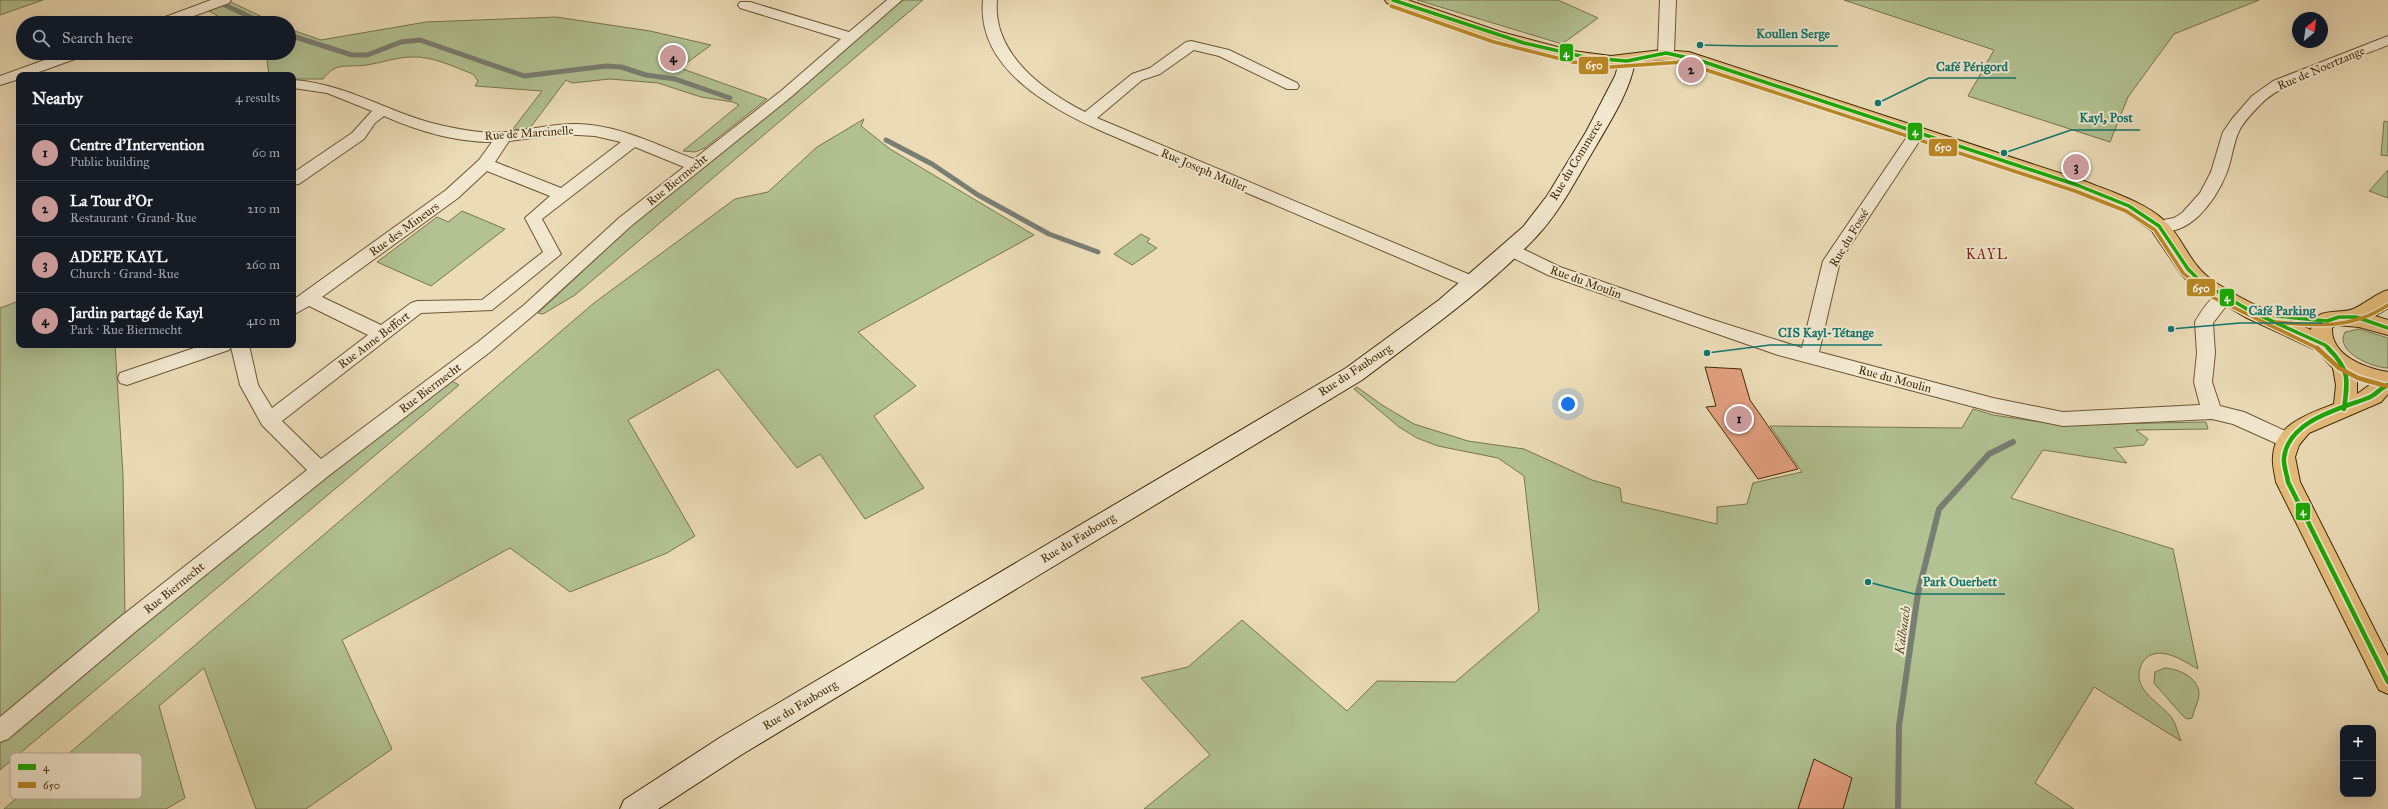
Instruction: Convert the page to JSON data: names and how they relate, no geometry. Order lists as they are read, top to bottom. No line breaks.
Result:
{"streets":{"main road":["Rue du Commerce","Rue du Faubourg"],"street":["Rue de Noertzange","Rue de Marcinelle","Rue Joseph Muller","Rue Biermecht","Rue des Mineurs","Rue du Fossé","Rue du Moulin","Rue Anne Beffort"]},"crossings":[["Rue de Marcinelle","Rue Biermecht"],["Rue de Marcinelle","Rue des Mineurs"],["Rue de Marcinelle","Rue Anne Beffort"],["Rue du Commerce","Rue du Moulin"],["Rue du Commerce","Rue du Faubourg"],["Rue Joseph Muller","Rue du Faubourg"],["Rue du Fossé","Rue du Moulin"],["Rue du Moulin","Rue du Faubourg"]],"districts":["KAYL"],"water":["Kälbaach"],"places":["Koullen Serge","Café Périgord","Kayl, Post","Café Parking","CIS Kayl-Tétange","Park Ouerbett"],"lines":["transit line 4","transit line 650"],"legend":["4","650"],"north":"top right","page":{"search":"Search here","pins":["4","2","3","1"],"heading":["Nearby","4 results"],"list":[{"mark":"1","name":"Centre d'Intervention","note":"Public building","value":"60 m"},{"mark":"2","name":"La Tour d'Or","note":"Restaurant · Grand-Rue","value":"210 m"},{"mark":"3","name":"ADEFE KAYL","note":"Church · Grand-Rue","value":"260 m"},{"mark":"4","name":"Jardin partagé de Kayl","note":"Park · Rue Biermecht","value":"410 m"}],"map_buttons":["+","−"]}}
